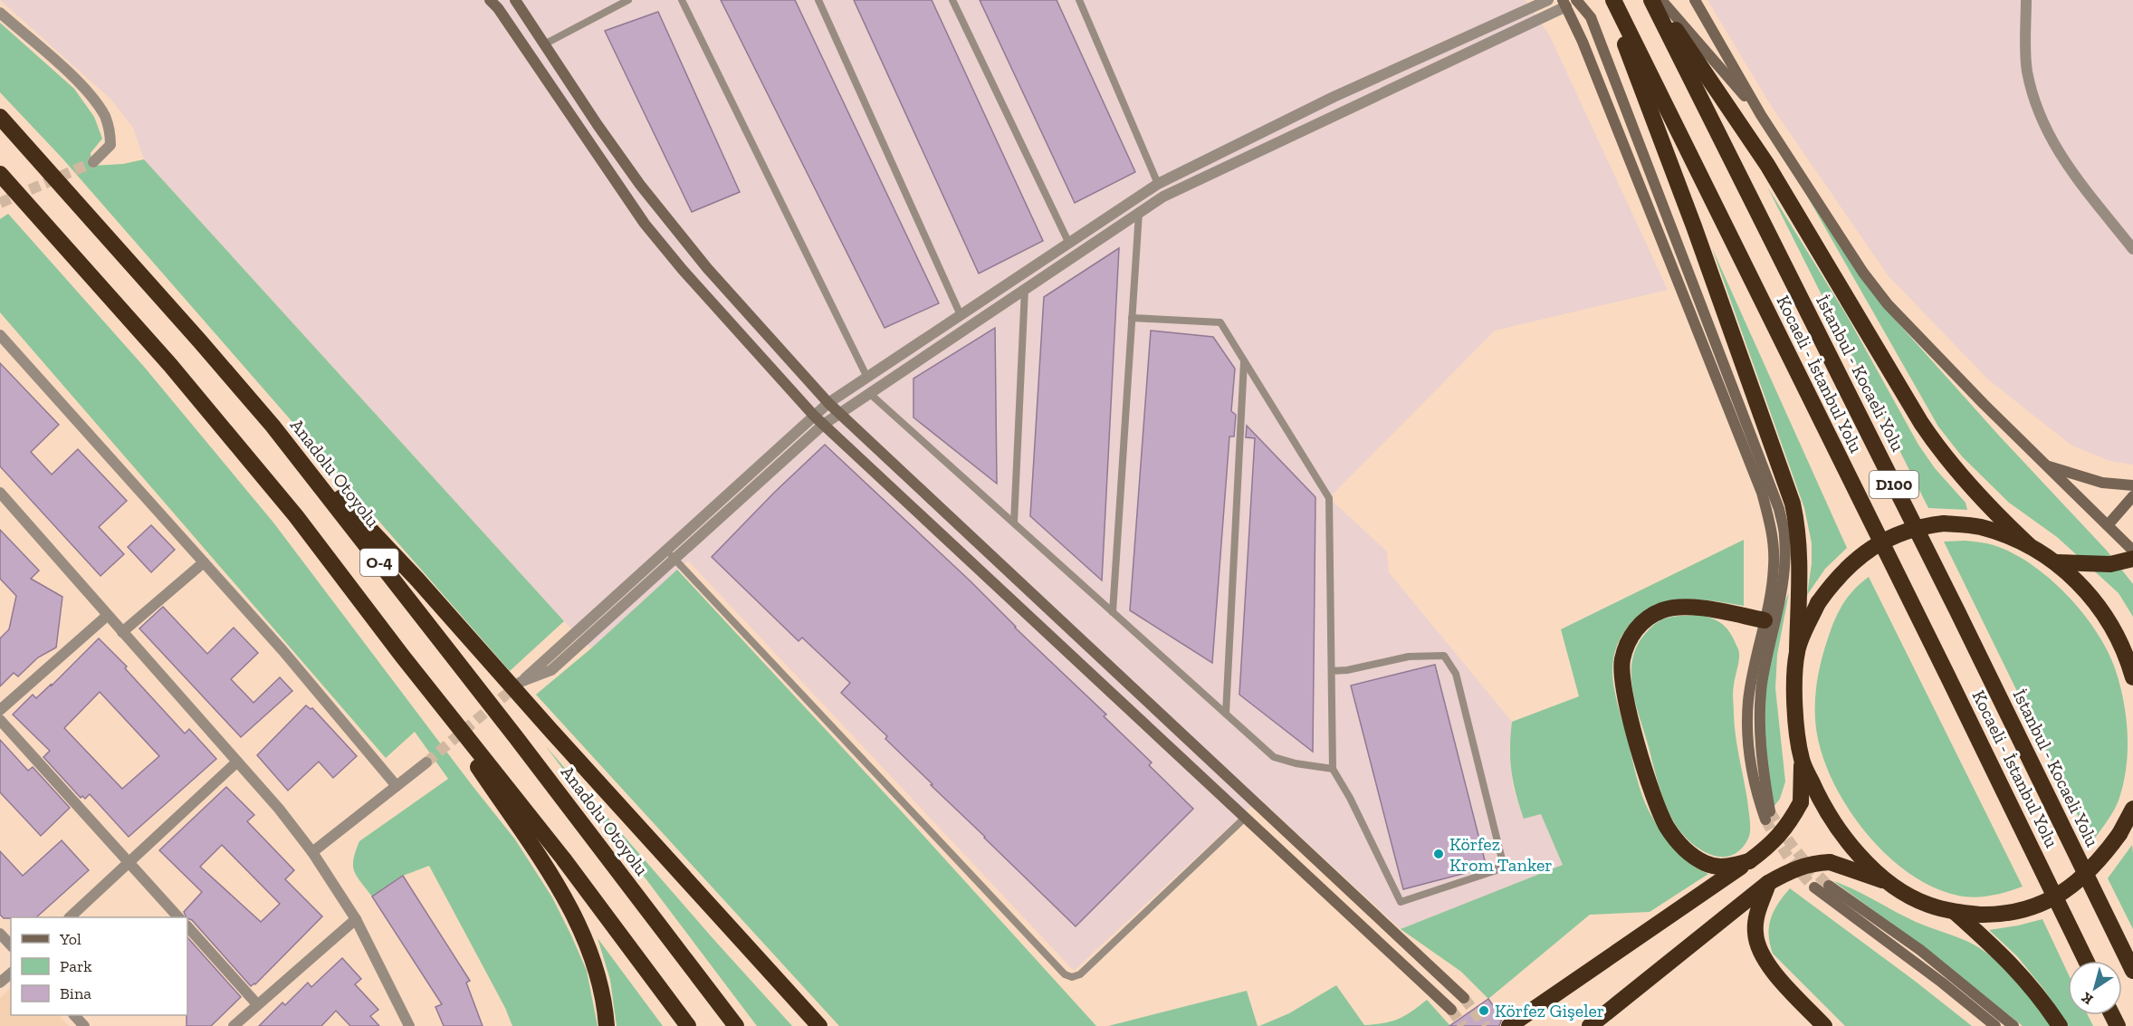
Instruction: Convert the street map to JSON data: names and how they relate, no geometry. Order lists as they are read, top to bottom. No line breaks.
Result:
{"streets":{"highway":["İstanbul - Kocaeli Yolu","Kocaeli - İstanbul Yolu","Anadolu Otoyolu","D100","O-4"]},"places":["Körfez Krom Tanker","Körfez Gişeler"],"legend":["Yol","Park","Bina"],"north":"bottom left"}
